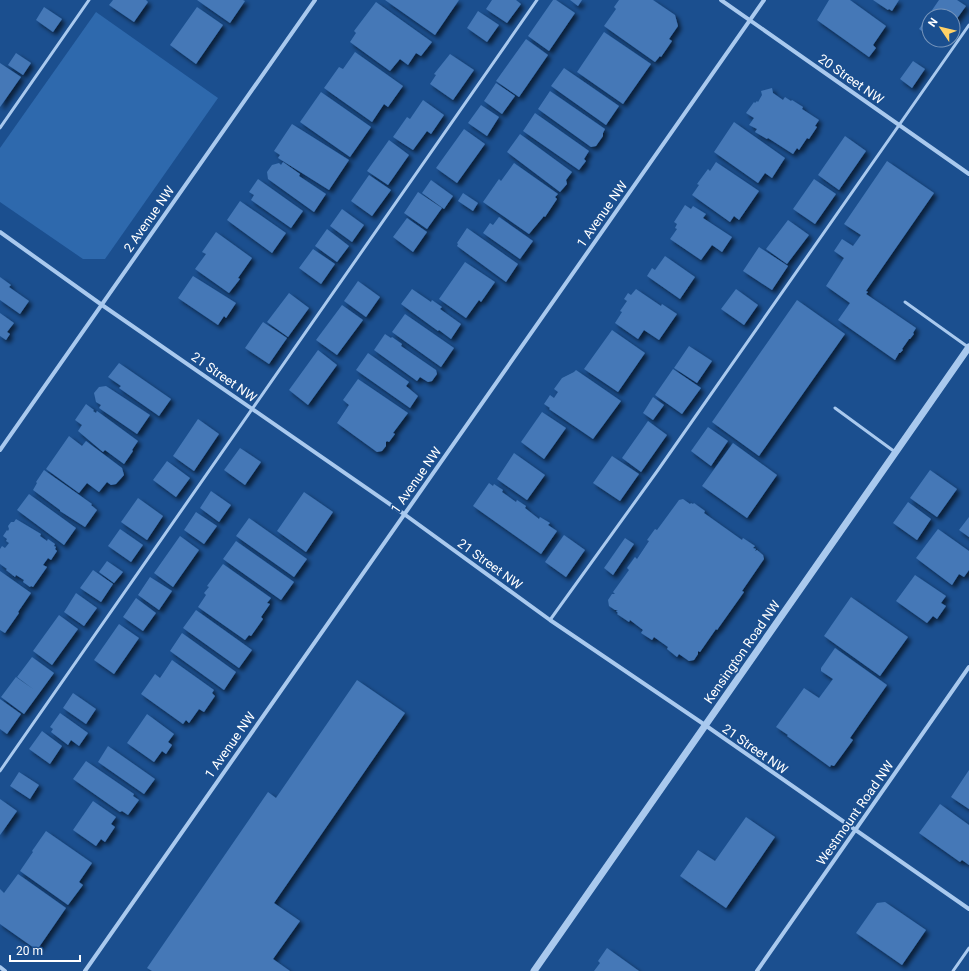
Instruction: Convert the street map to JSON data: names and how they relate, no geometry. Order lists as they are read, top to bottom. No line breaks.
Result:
{"streets":{"street":["20 Street NW","1 Avenue NW","2 Avenue NW","21 Street NW","Kensington Road NW","Westmount Road NW"]},"crossings":[["20 Street NW","1 Avenue NW"],["1 Avenue NW","21 Street NW"],["2 Avenue NW","21 Street NW"],["21 Street NW","Kensington Road NW"],["21 Street NW","Westmount Road NW"]],"scale_bar":"20 m","north":"top left"}
